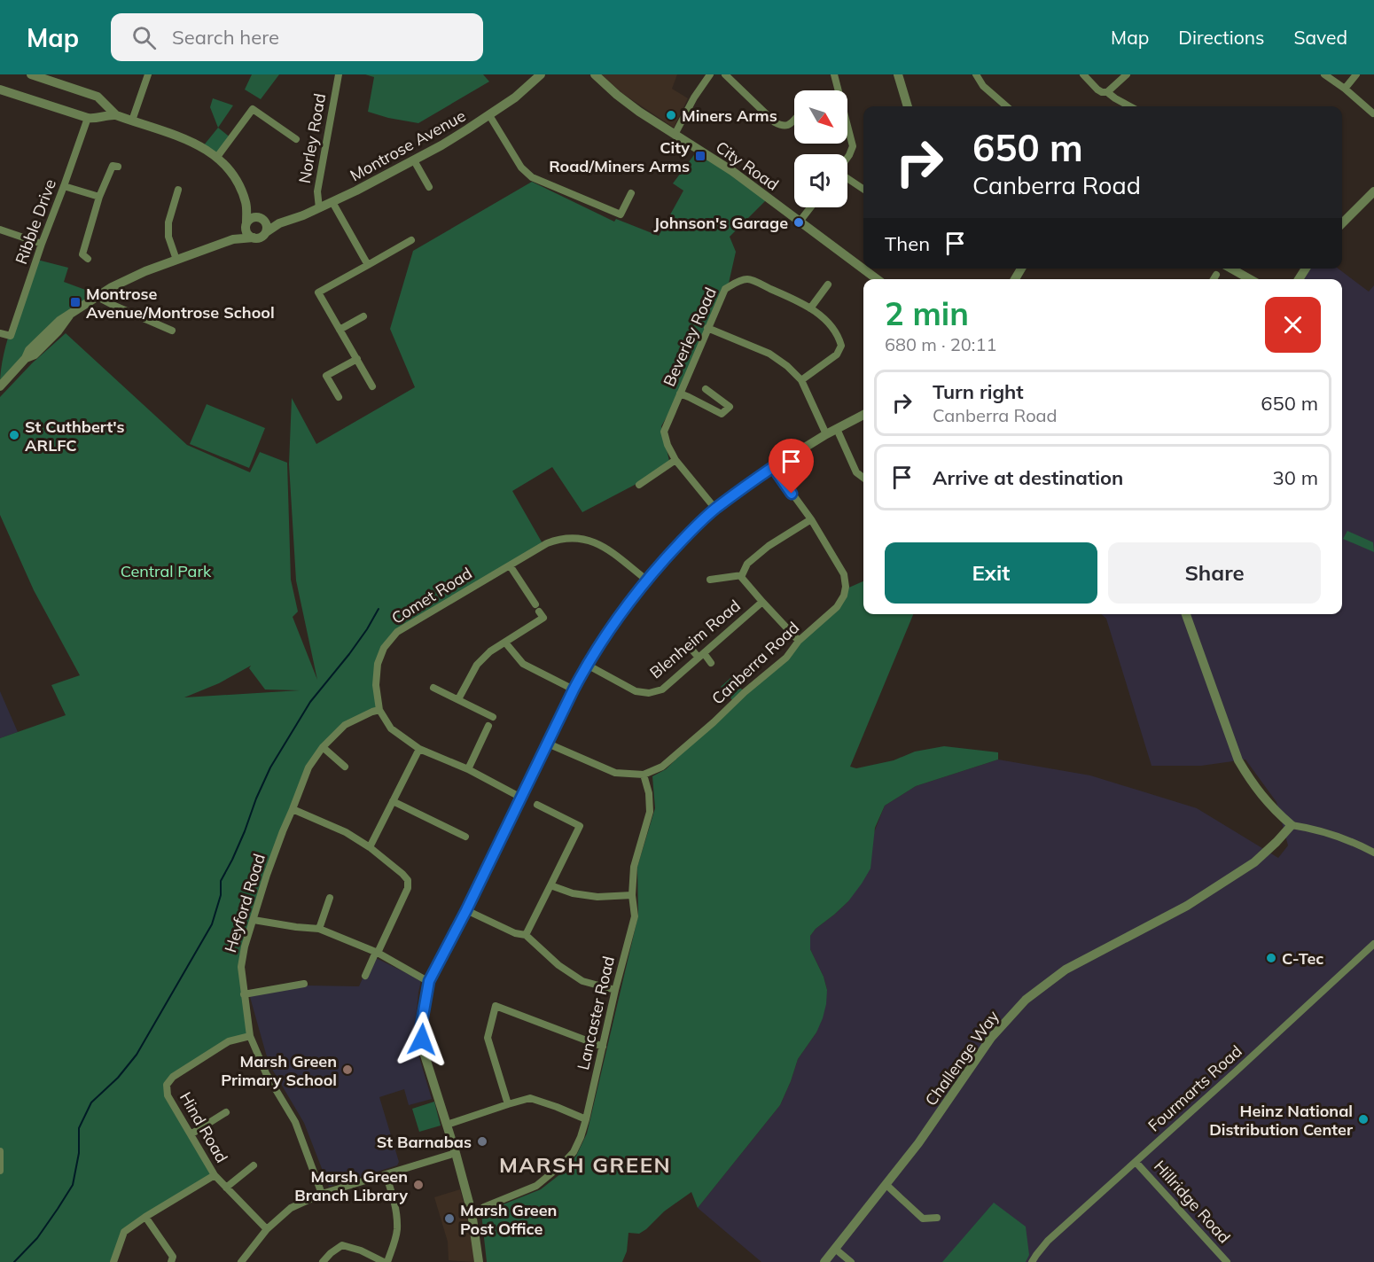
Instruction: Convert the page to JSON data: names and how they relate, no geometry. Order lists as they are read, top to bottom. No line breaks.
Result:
{"streets":{"street":["Norley Road","Montrose Avenue","City Road","Ribble Drive","Beverley Road","Comet Road","Blenheim Road","Canberra Road","Heyford Road","Lancaster Road","Challenge Way","Fourmarts Road","Hind Road","Hillridge Road"]},"crossings":[["Norley Road","Montrose Avenue"],["Comet Road","Heyford Road"],["Canberra Road","Lancaster Road"],["Heyford Road","Hind Road"],["Fourmarts Road","Hillridge Road"]],"districts":["MARSH GREEN"],"parks":["Central Park"],"places":{"other":["Miners Arms","Johnson's Garage","St Cuthbert's ARLFC","C-Tec","Marsh Green Primary School","Heinz National Distribution Center","St Barnabas","Marsh Green Branch Library","Marsh Green Post Office"],"transit":["City Road/Miners Arms","Montrose Avenue/Montrose School"]},"north":"bottom right","page":{"header":"Map","search":"Search here","nav":["Map","Directions","Saved"],"turn":["650 m","Canberra Road"],"then":"Then","heading":["2 min","680 m · 20:11"],"list":[{"name":"Turn right","note":"Canberra Road","value":"650 m"},{"name":"Arrive at destination","value":"30 m"}],"buttons":["Exit","Share"]}}
